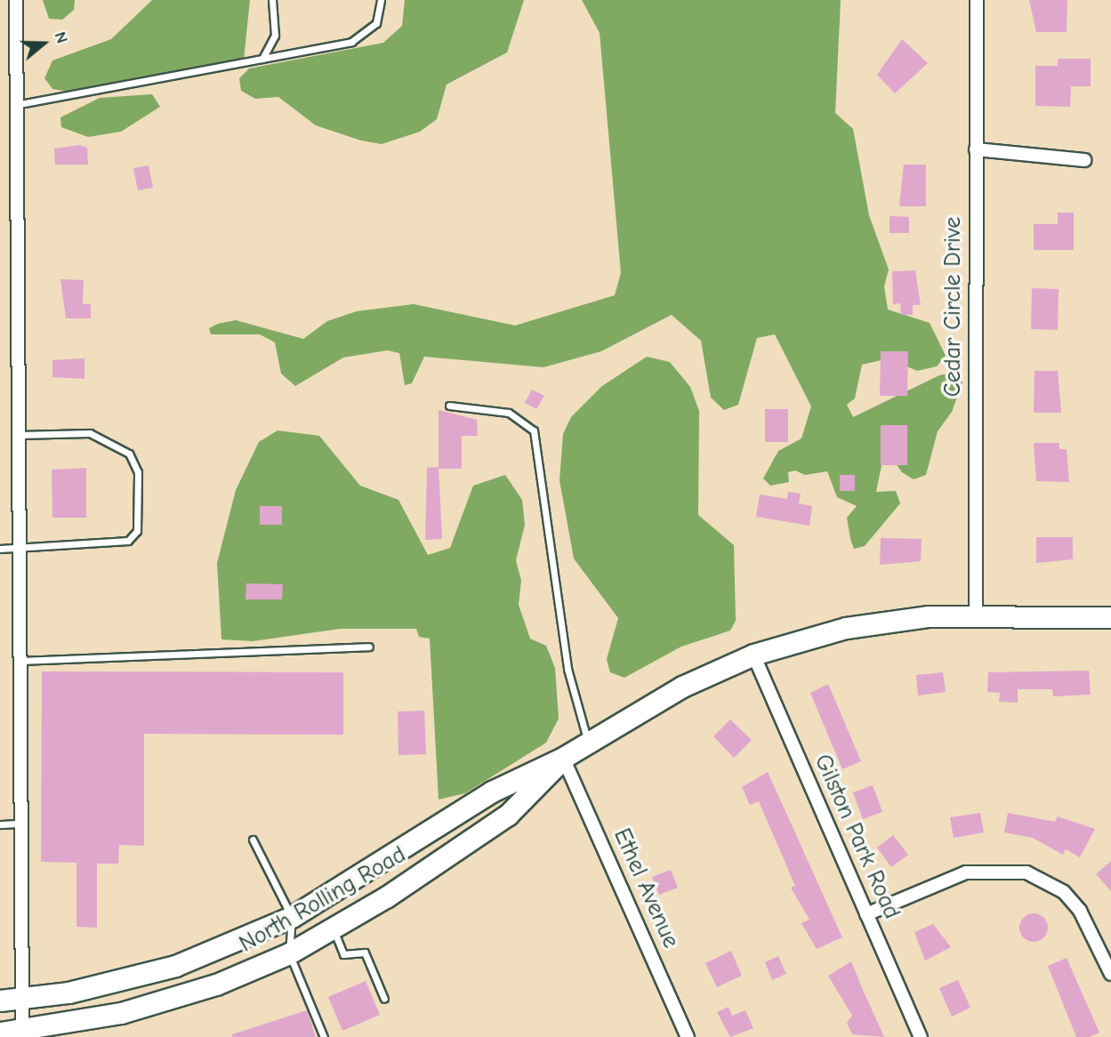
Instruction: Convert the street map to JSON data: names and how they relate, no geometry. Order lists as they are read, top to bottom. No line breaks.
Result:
{"streets":{"main road":["North Rolling Road"],"street":["Cedar Circle Drive","Gilston Park Road","Ethel Avenue"]},"crossings":[["Cedar Circle Drive","North Rolling Road"],["Gilston Park Road","North Rolling Road"],["Ethel Avenue","North Rolling Road"]],"north":"right"}
